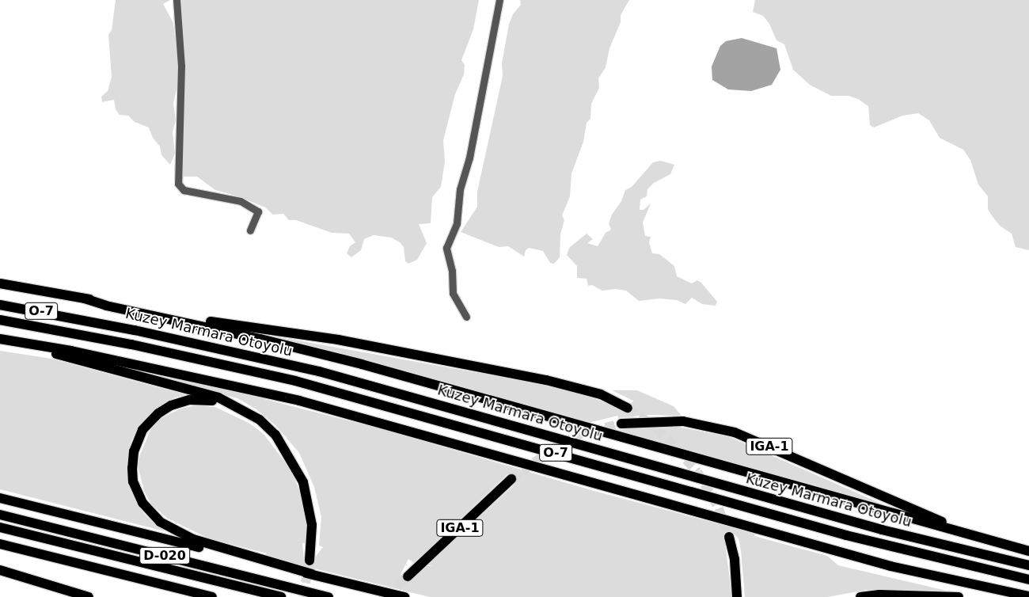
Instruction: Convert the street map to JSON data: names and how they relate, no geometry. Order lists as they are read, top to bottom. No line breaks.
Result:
{"streets":{"highway":["O-7","Kuzey Marmara Otoyolu","IGA-1","D-020"]}}
